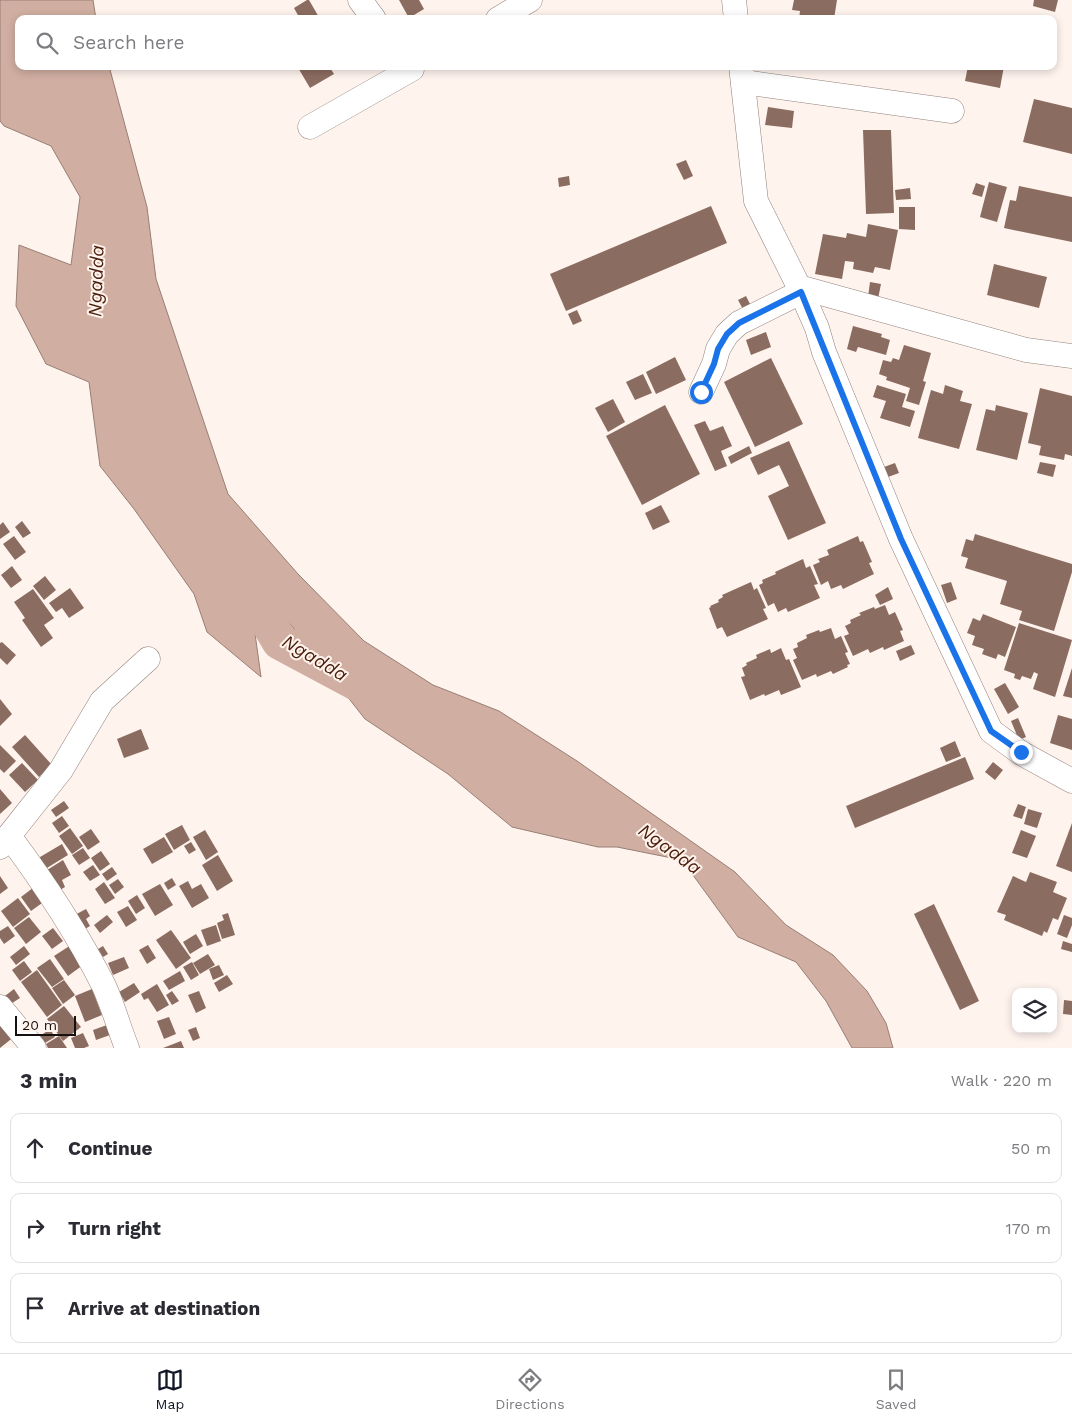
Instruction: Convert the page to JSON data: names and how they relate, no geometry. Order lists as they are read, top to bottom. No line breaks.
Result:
{"water":["Ngadda"],"scale_bar":"20 m","page":{"search":"Search here","scale":"20 m","heading":["3 min","Walk · 220 m"],"list":[["Continue","50 m"],["Turn right","170 m"],"Arrive at destination"],"nav":["Map","Directions","Saved"]}}
